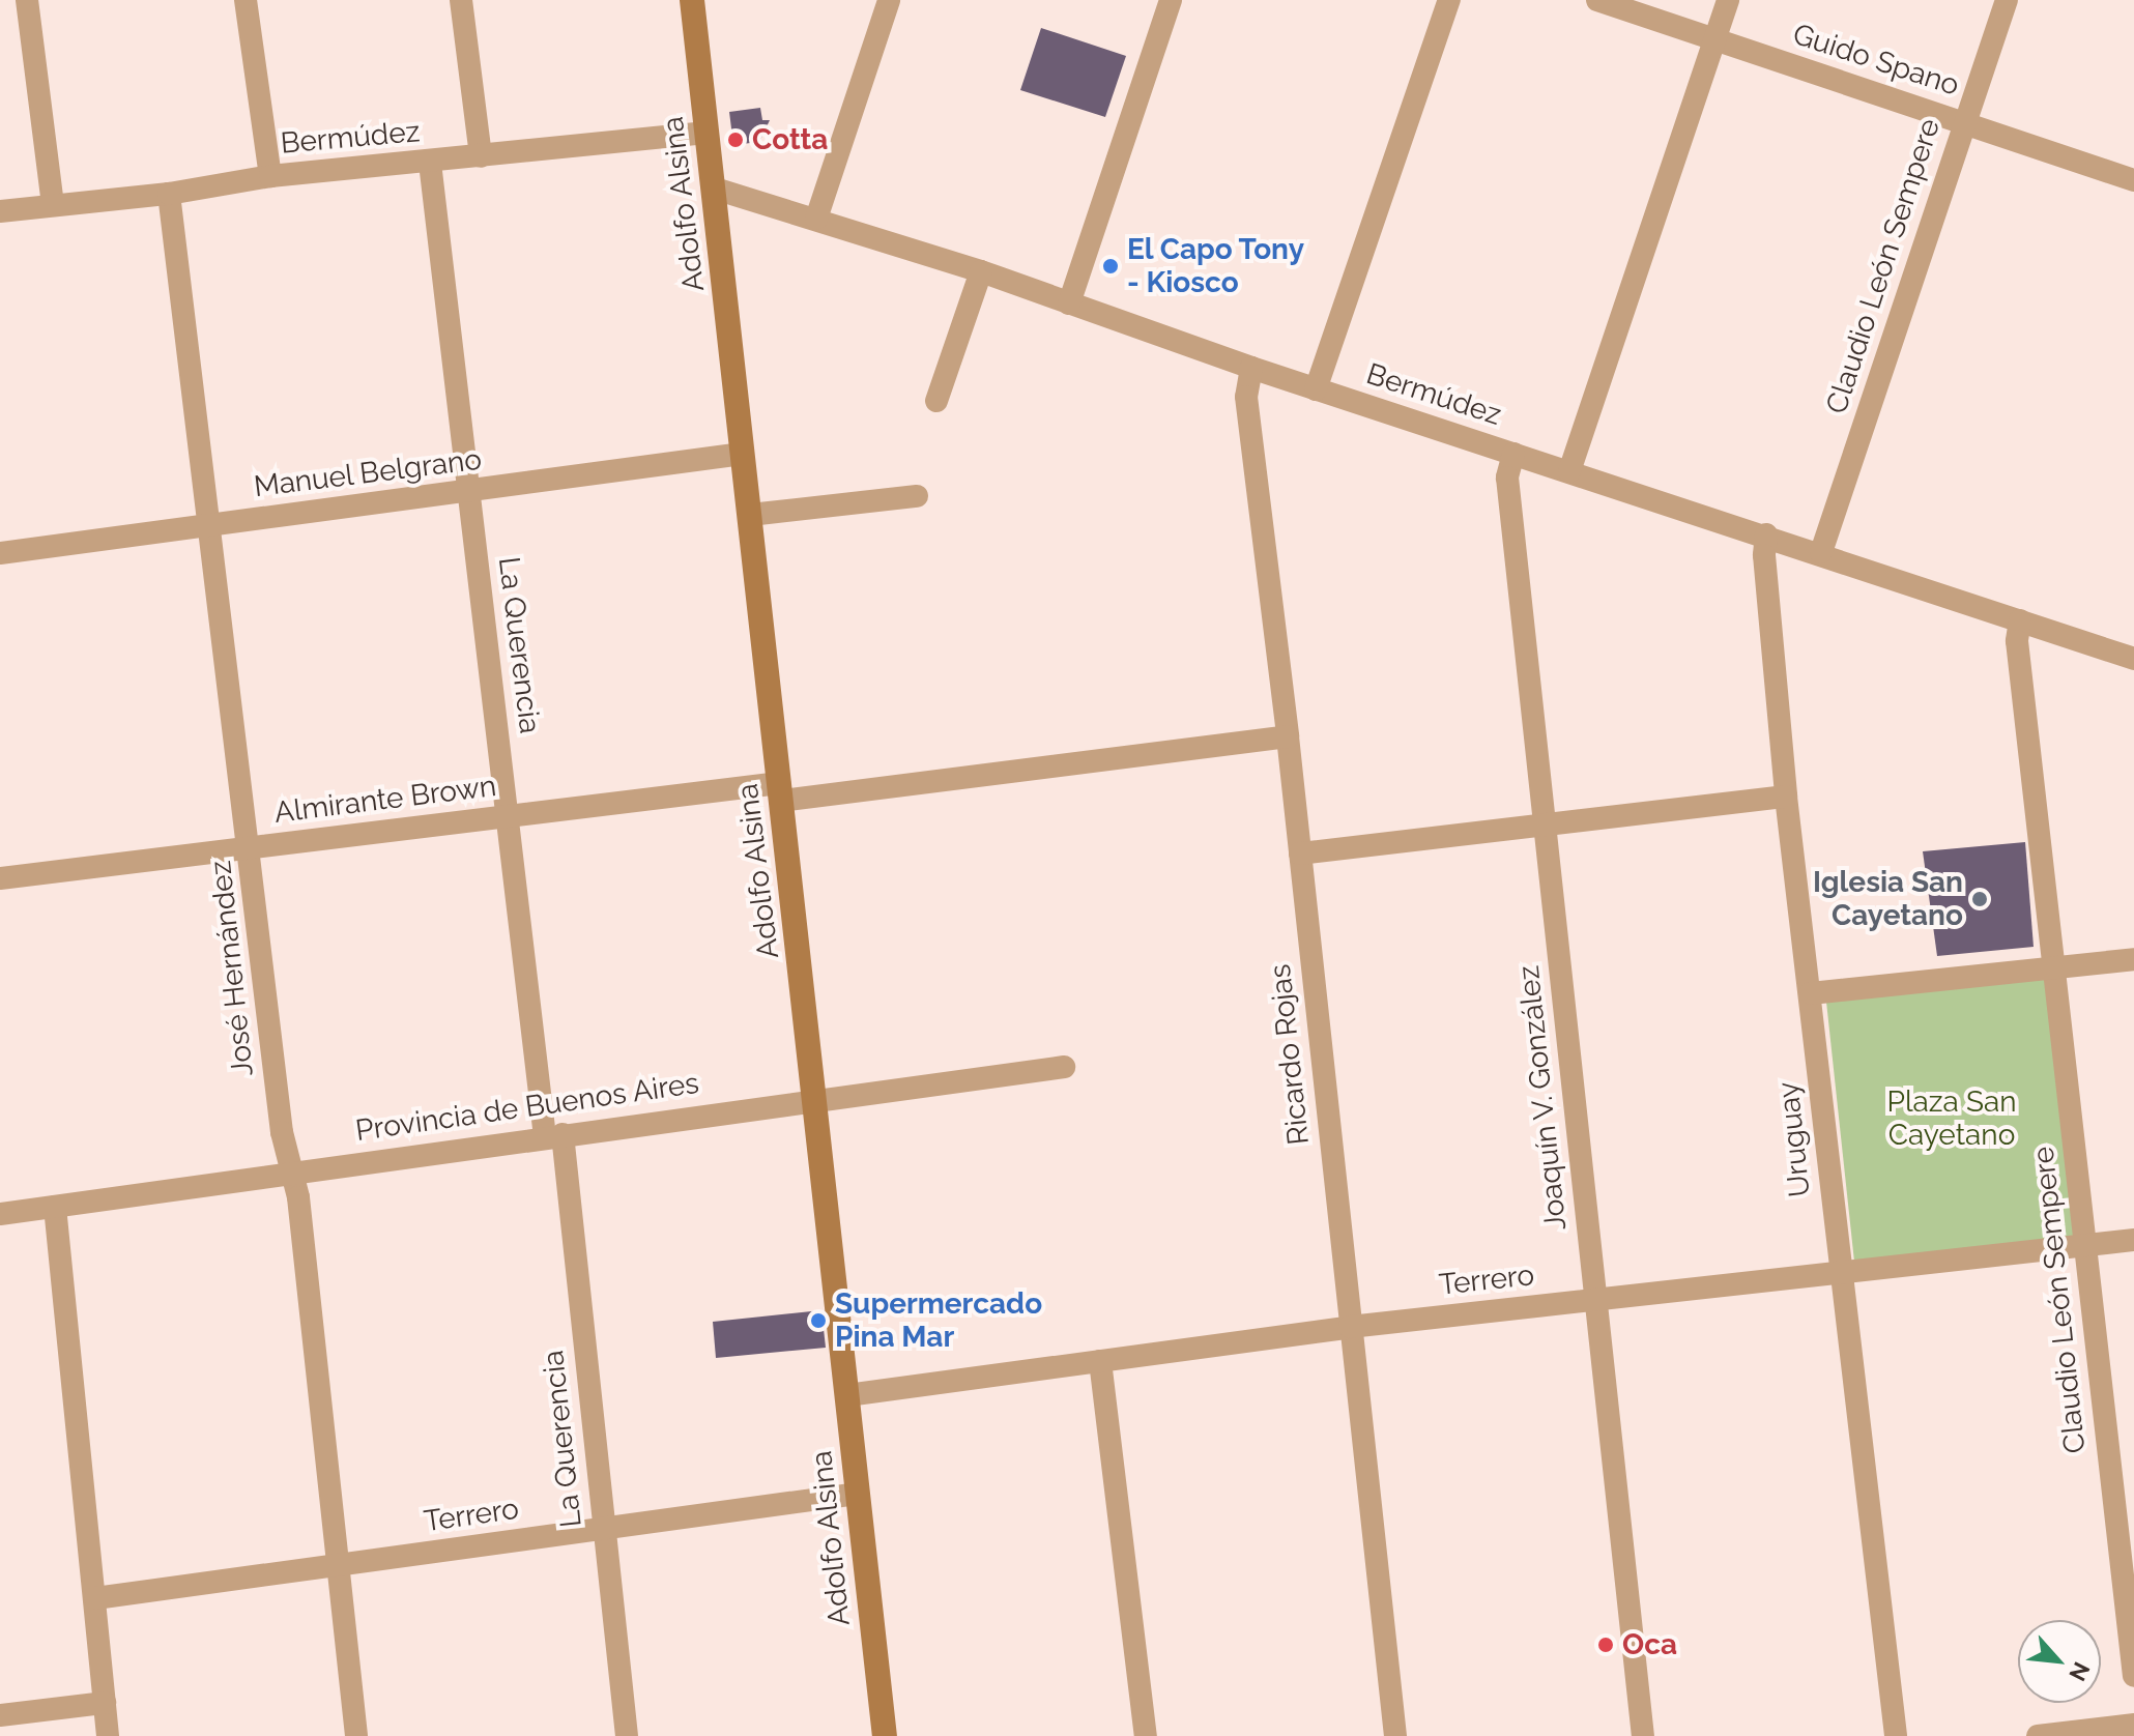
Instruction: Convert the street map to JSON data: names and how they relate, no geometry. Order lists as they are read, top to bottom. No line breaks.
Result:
{"streets":{"street":["Guido Spano","Bermúdez","Adolfo Alsina","Claudio León Sempere","Manuel Belgrano","La Querencia","Almirante Brown","José Hernández","Ricardo Rojas","Joaquín V. González","Provincia de Buenos Aires","Uruguay","Terrero"]},"crossings":[["Guido Spano","Claudio León Sempere"],["Bermúdez","Adolfo Alsina"],["Bermúdez","Claudio León Sempere"],["Bermúdez","La Querencia"],["Bermúdez","José Hernández"],["Bermúdez","Ricardo Rojas"],["Bermúdez","Joaquín V. González"],["Bermúdez","Uruguay"],["Adolfo Alsina","Manuel Belgrano"],["Adolfo Alsina","Almirante Brown"],["Adolfo Alsina","Provincia de Buenos Aires"],["Adolfo Alsina","Terrero"],["Claudio León Sempere","Terrero"],["Manuel Belgrano","La Querencia"],["Manuel Belgrano","José Hernández"],["La Querencia","Almirante Brown"],["La Querencia","Provincia de Buenos Aires"],["La Querencia","Terrero"],["Almirante Brown","José Hernández"],["Almirante Brown","Ricardo Rojas"],["José Hernández","Provincia de Buenos Aires"],["José Hernández","Terrero"],["Ricardo Rojas","Terrero"],["Joaquín V. González","Terrero"],["Uruguay","Terrero"]],"parks":["Plaza San Cayetano"],"places":["Cotta","El Capo Tony - Kiosco","Iglesia San Cayetano","Supermercado Pina Mar","Oca"],"north":"bottom right"}
